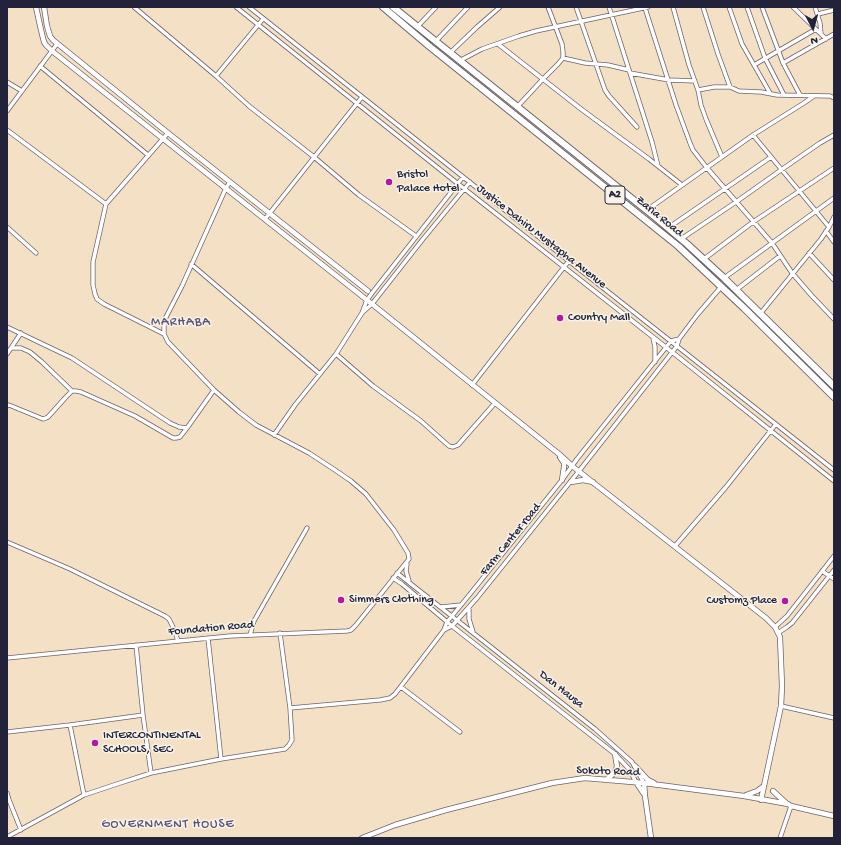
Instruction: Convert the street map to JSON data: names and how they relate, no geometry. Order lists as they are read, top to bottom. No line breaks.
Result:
{"streets":{"highway":["A2","Zaria Road"],"street":["Justice Dahiru Mustapha Avenue","Farm Center road","Foundation Road","Dan Hausa","Sokoto Road"]},"crossings":[["Justice Dahiru Mustapha Avenue","Farm Center road"],["Farm Center road","Dan Hausa"],["Foundation Road","Dan Hausa"],["Dan Hausa","Sokoto Road"]],"districts":["MARHABA","GOVERNMENT HOUSE"],"places":["Bristol Palace Hotel","Country Mall","Simmers Clothing","Customz Place","INTERCONTINENTAL SCHOOLS, SEC"],"north":"bottom"}
